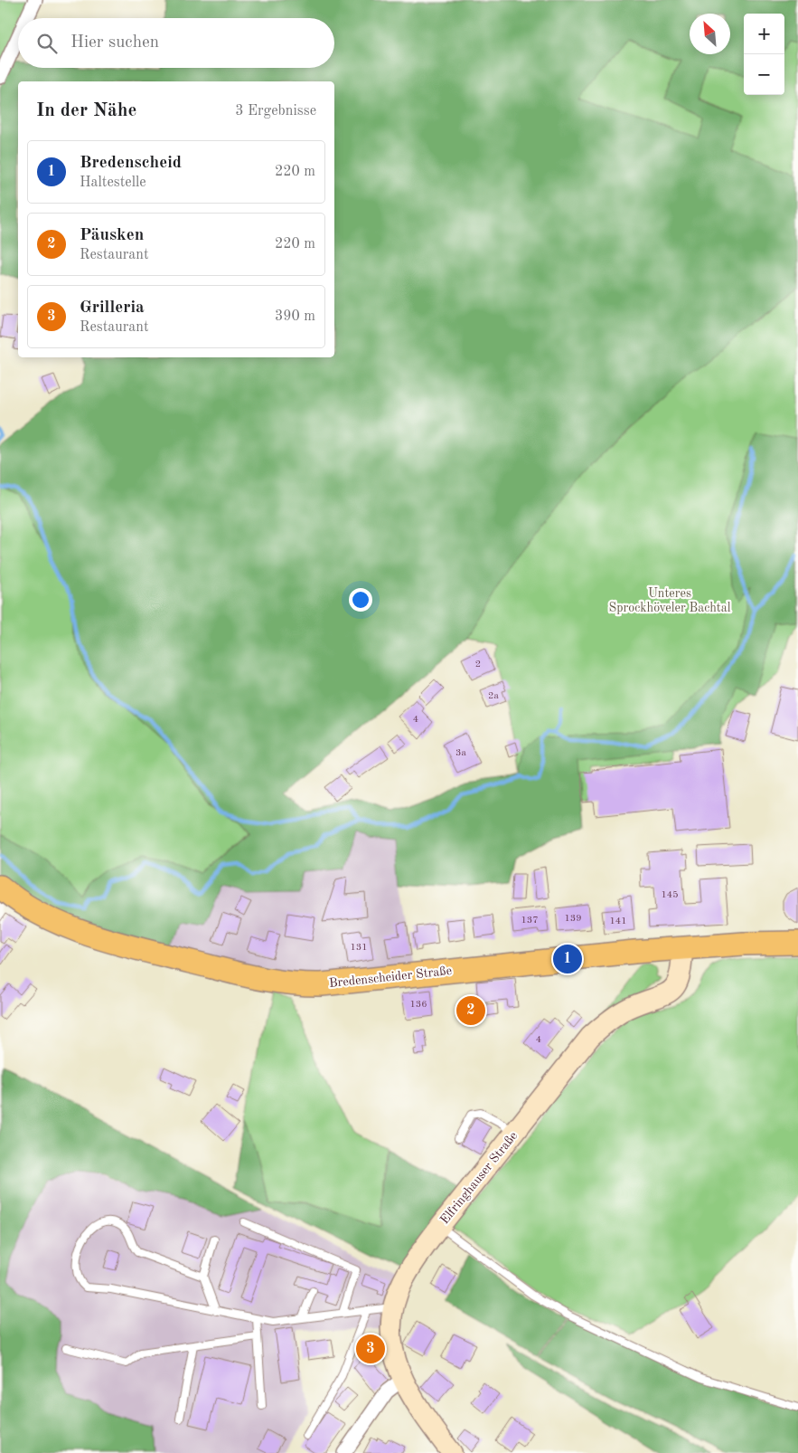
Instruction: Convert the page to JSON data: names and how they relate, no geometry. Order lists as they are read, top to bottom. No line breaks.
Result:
{"streets":{"main road":["Bredenscheider Straße","Elfringhauser Straße"]},"crossings":[["Bredenscheider Straße","Elfringhauser Straße"]],"parks":["Unteres Sprockhöveler Bachtal"],"house_numbers":["2","2a","4","3a","145","139","137","141","131","136","4"],"north":"top left","page":{"map_buttons":["+","−"],"search":"Hier suchen","heading":["In der Nähe","3 Ergebnisse"],"list":[{"mark":"1","name":"Bredenscheid","note":"Haltestelle","value":"220 m"},{"mark":"2","name":"Päusken","note":"Restaurant","value":"220 m"},{"mark":"3","name":"Grilleria","note":"Restaurant","value":"390 m"}],"pins":["1","2","3"]}}
